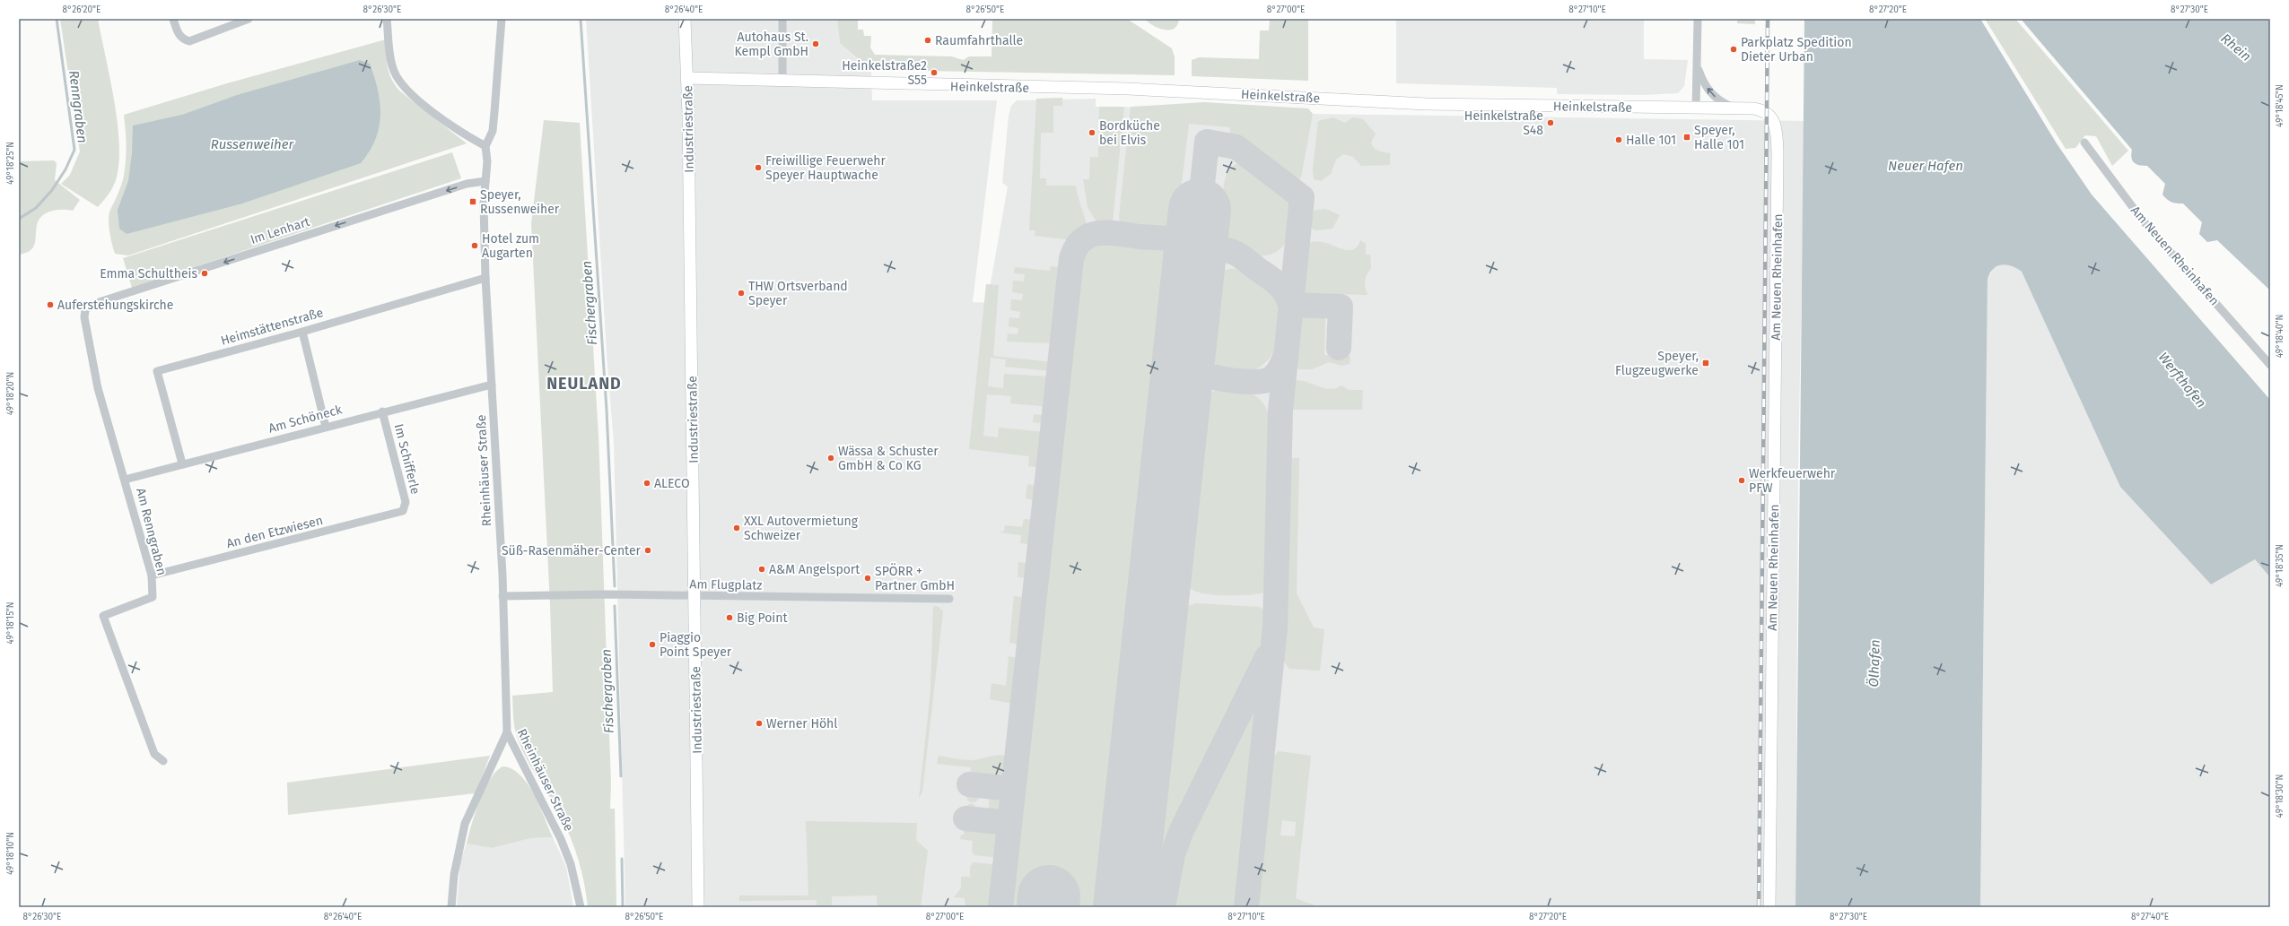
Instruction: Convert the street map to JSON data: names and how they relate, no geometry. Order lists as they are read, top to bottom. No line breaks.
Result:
{"streets":{"street":["Heinkelstraße","Industriestraße","Im Lenhart","Am Neuen Rheinhafen","Heimstättenstraße","Am Schöneck","Im Schifferle","Rheinhäuser Straße","Am Renngraben","An den Etzwiesen","Am Flugplatz"]},"crossings":[["Heinkelstraße","Industriestraße"],["Heinkelstraße","Am Neuen Rheinhafen"],["Industriestraße","Am Flugplatz"],["Im Lenhart","Rheinhäuser Straße"],["Im Lenhart","Am Renngraben"],["Heimstättenstraße","Am Schöneck"],["Heimstättenstraße","Rheinhäuser Straße"],["Am Schöneck","Im Schifferle"],["Am Schöneck","Rheinhäuser Straße"],["Am Schöneck","Am Renngraben"],["Im Schifferle","An den Etzwiesen"],["Rheinhäuser Straße","Am Flugplatz"],["Am Renngraben","An den Etzwiesen"]],"one_way":["Im Lenhart"],"districts":["NEULAND"],"water":["Rhein","Renngraben","Russenweiher","Neuer Hafen","Fischergraben","Werfthafen","Ölhafen"],"places":{"other":["Raumfahrthalle","Autohaus St. Kempl GmbH","Parkplatz Spedition Dieter Urban","Heinkelstraße2 S55","Heinkelstraße S48","Bordküche bei Elvis","Halle 101","Freiwillige Feuerwehr Speyer Hauptwache","Hotel zum Augarten","Emma Schultheis","THW Ortsverband Speyer","Auferstehungskirche","Wässa & Schuster GmbH & Co KG","Werkfeuerwehr PFW","ALECO","XXL Autovermietung Schweizer","Süß-Rasenmäher-Center","A&M Angelsport","SPÖRR + Partner GmbH","Big Point","Piaggio Point Speyer","Werner Höhl"],"transit":["Speyer, Halle 101","Speyer, Russenweiher","Speyer, Flugzeugwerke"]},"coordinates":["8°26'20\"E","8°26'30\"E","8°26'40\"E","8°26'50\"E","8°27'00\"E","8°27'10\"E","8°27'20\"E","8°27'30\"E","49°18'45\"N","49°18'25\"N","49°18'40\"N","49°18'20\"N","49°18'35\"N","49°18'15\"N","49°18'30\"N","49°18'10\"N","8°27'40\"E"]}
